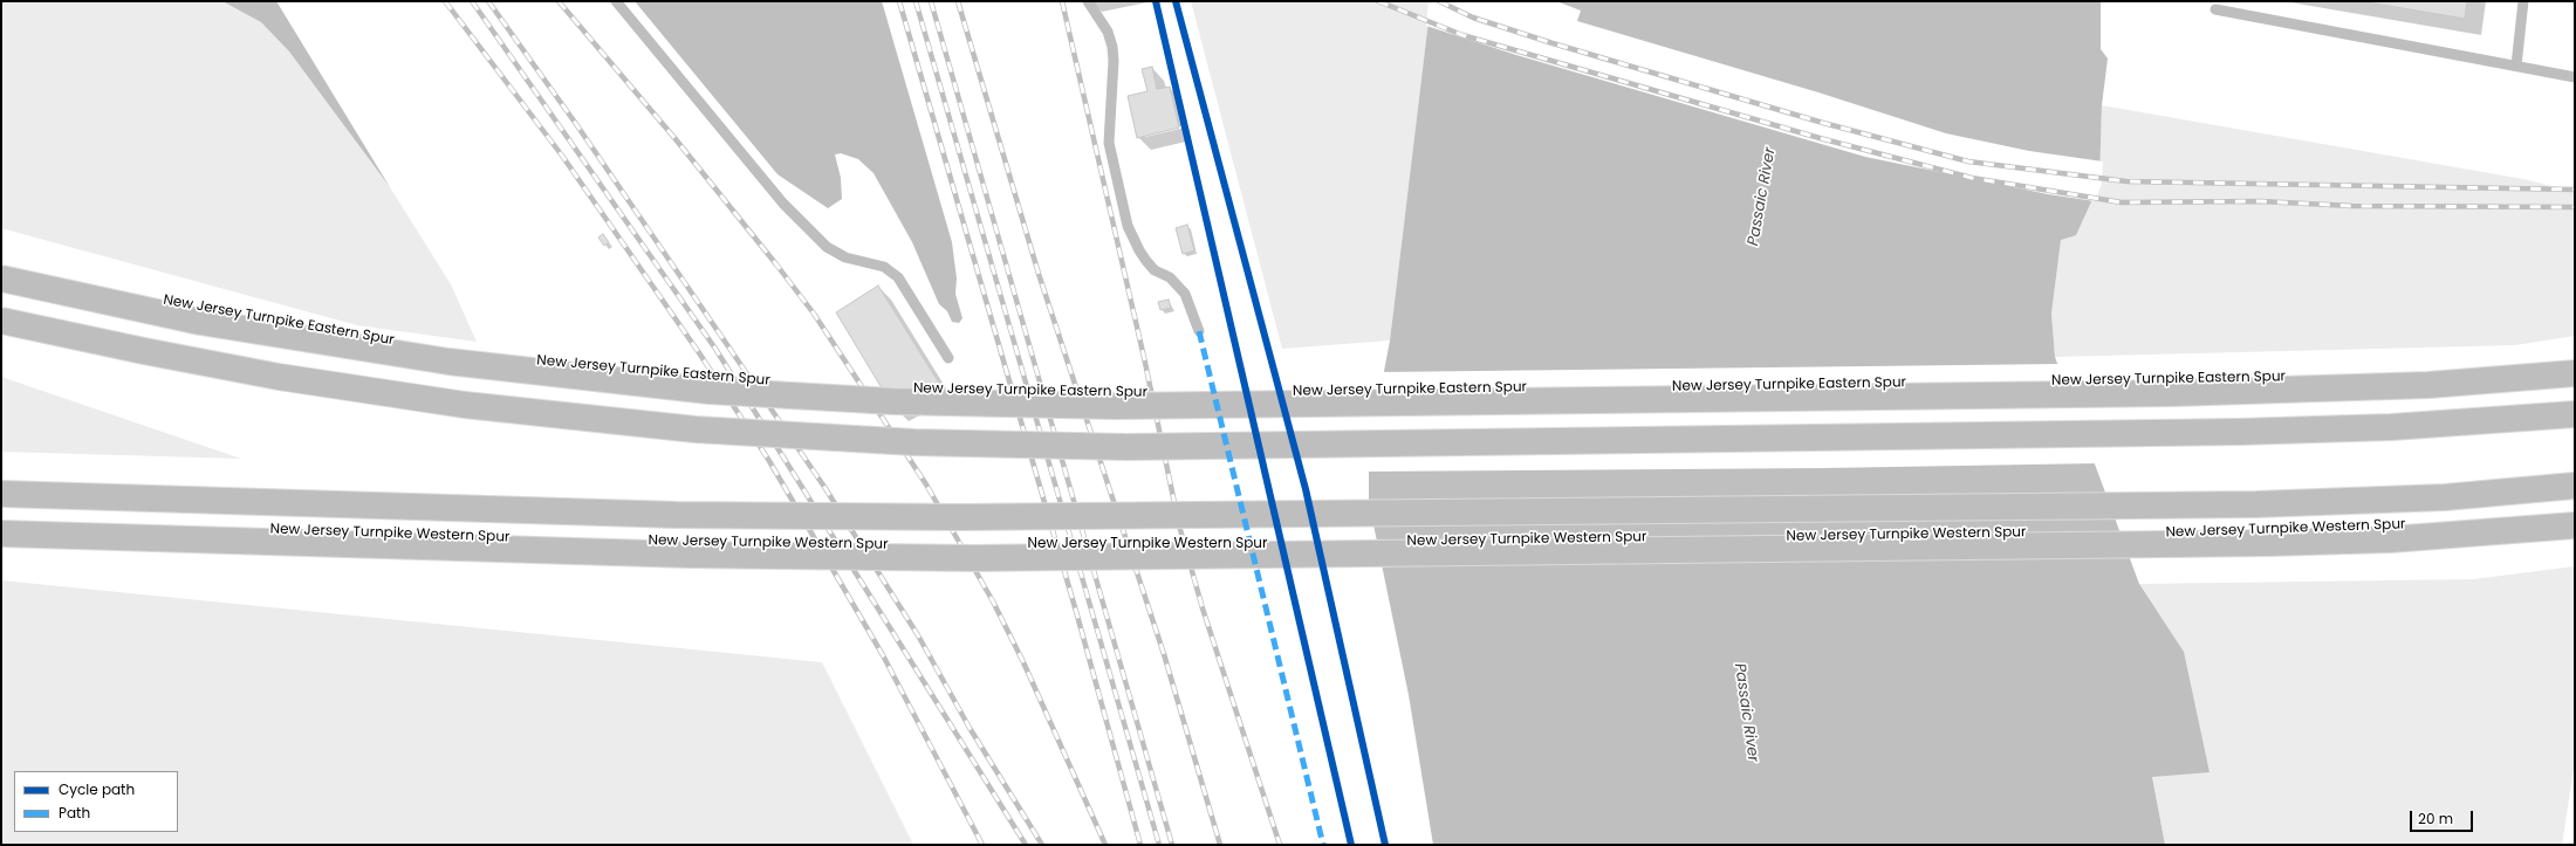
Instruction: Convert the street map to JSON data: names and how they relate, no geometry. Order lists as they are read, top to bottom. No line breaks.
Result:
{"streets":{"highway":["New Jersey Turnpike Eastern Spur","New Jersey Turnpike Western Spur"]},"water":["Passaic River"],"legend":["Cycle path","Path"],"scale_bar":"20 m"}
